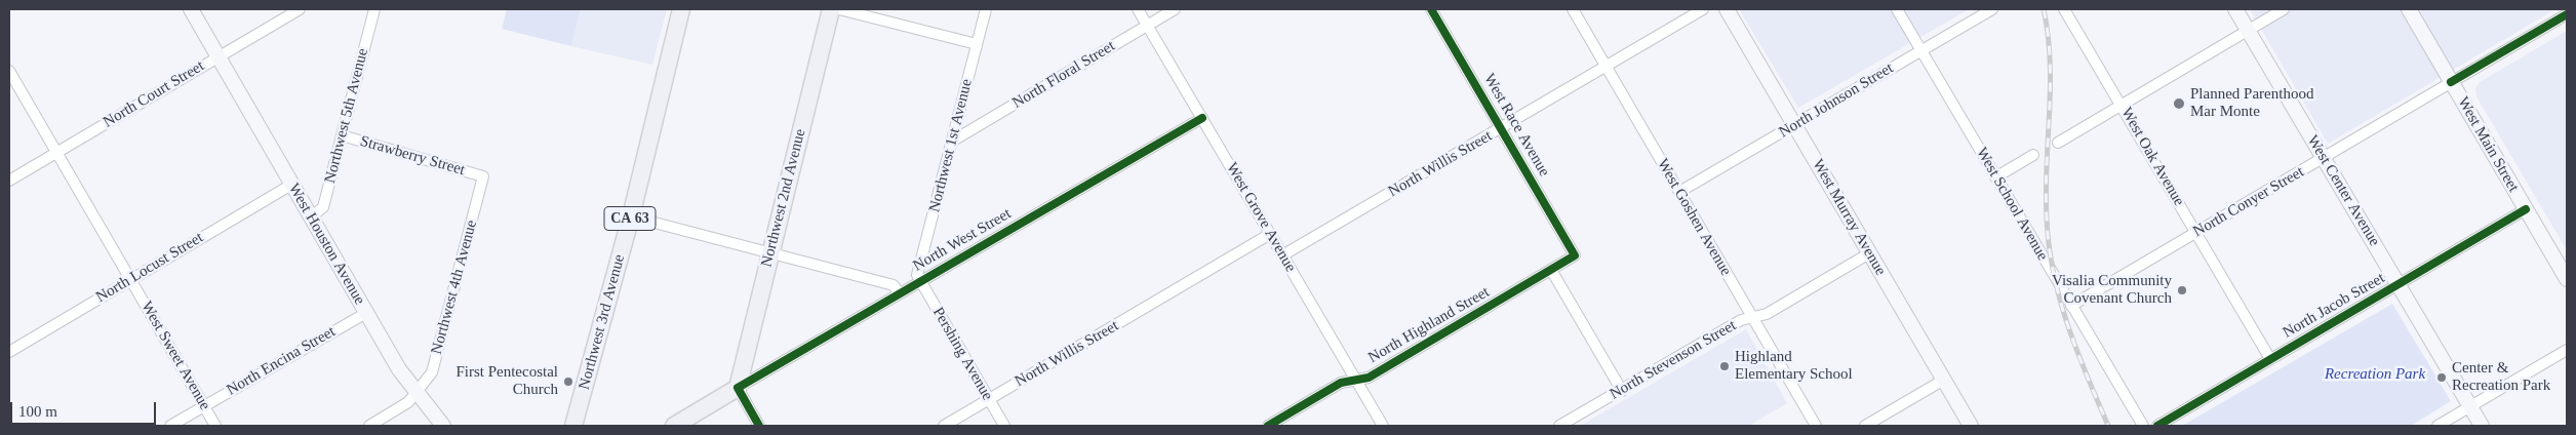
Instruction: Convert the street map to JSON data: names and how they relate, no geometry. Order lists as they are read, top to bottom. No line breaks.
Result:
{"streets":{"main road":["West Main Street","West Center Avenue","Northwest 2nd Avenue","West Murray Avenue","CA 63","North West Street","West Houston Avenue","Northwest 3rd Avenue"],"street":["North Floral Street","North Court Street","North Johnson Street","Northwest 5th Avenue","West Race Avenue","Northwest 1st Avenue","Strawberry Street","West Oak Avenue","North Willis Street","North Conyer Street","West School Avenue","West Grove Avenue","West Goshen Avenue","North Locust Street","Northwest 4th Avenue","North Jacob Street","North Highland Street","Pershing Avenue","West Sweet Avenue","North Stevenson Street","North Encina Street"]},"crossings":[["North Floral Street","Northwest 1st Avenue"],["North Floral Street","West Grove Avenue"],["North Court Street","West Houston Avenue"],["North Court Street","West Sweet Avenue"],["North Johnson Street","West School Avenue"],["North Johnson Street","West Goshen Avenue"],["North Johnson Street","West Murray Avenue"],["Northwest 5th Avenue","Strawberry Street"],["Northwest 5th Avenue","West Houston Avenue"],["West Race Avenue","North Willis Street"],["West Race Avenue","North Highland Street"],["West Main Street","North Conyer Street"],["West Main Street","North Jacob Street"],["Northwest 1st Avenue","North West Street"],["Northwest 1st Avenue","Pershing Avenue"],["Strawberry Street","Northwest 4th Avenue"],["West Oak Avenue","North Conyer Street"],["West Oak Avenue","North Jacob Street"],["North Willis Street","West Grove Avenue"],["North Willis Street","West Goshen Avenue"],["North Willis Street","Pershing Avenue"],["West Center Avenue","North Conyer Street"],["West Center Avenue","North Jacob Street"],["Northwest 2nd Avenue","North West Street"],["North Conyer Street","West School Avenue"],["West Grove Avenue","North West Street"],["West Grove Avenue","North Highland Street"],["West Goshen Avenue","North Stevenson Street"],["West Murray Avenue","North Stevenson Street"],["North West Street","Pershing Avenue"],["West Houston Avenue","North Locust Street"],["West Houston Avenue","Northwest 4th Avenue"],["West Houston Avenue","North Encina Street"],["North Locust Street","West Sweet Avenue"],["West Sweet Avenue","North Encina Street"]],"parks":["Recreation Park"],"places":["Planned Parenthood Mar Monte","Visalia Community Covenant Church","Highland Elementary School","Center & Recreation Park","First Pentecostal Church"],"scale_bar":"100 m"}
